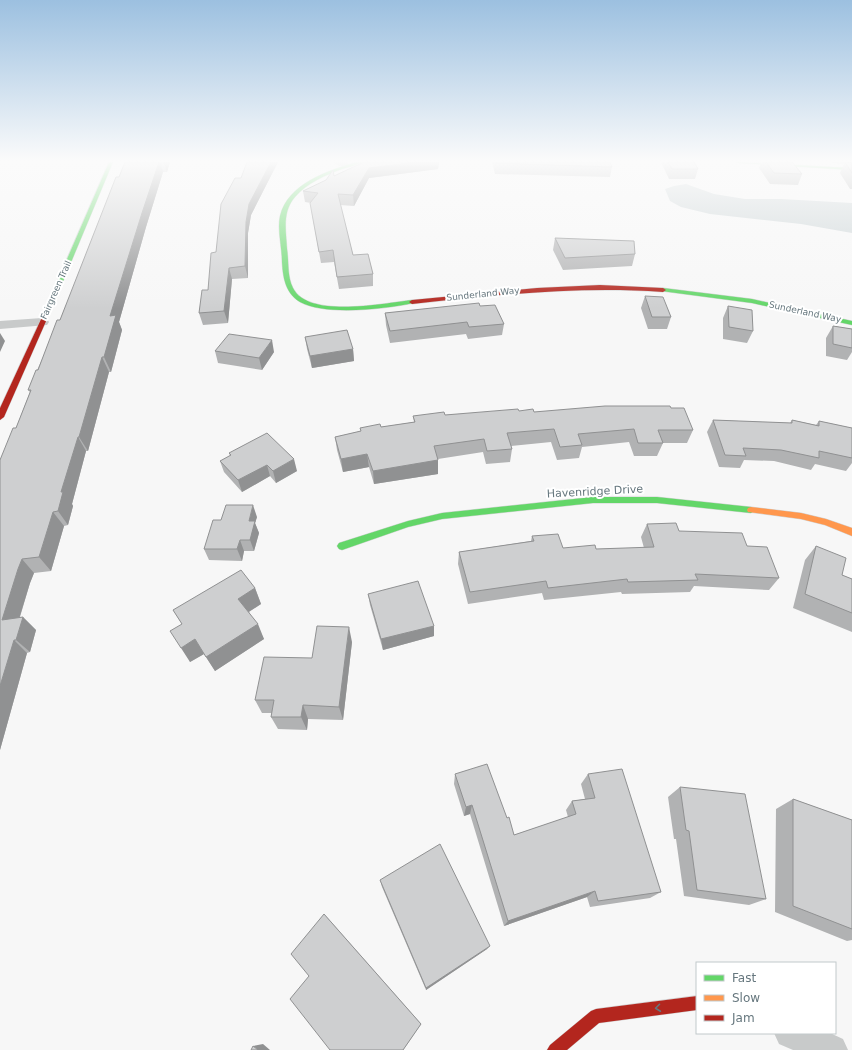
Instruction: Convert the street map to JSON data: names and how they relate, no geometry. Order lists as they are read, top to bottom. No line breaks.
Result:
{"streets":{"street":["Fairgreen Trail","Sunderland Way","Havenridge Drive"]},"legend":["Fast","Slow","Jam"]}
